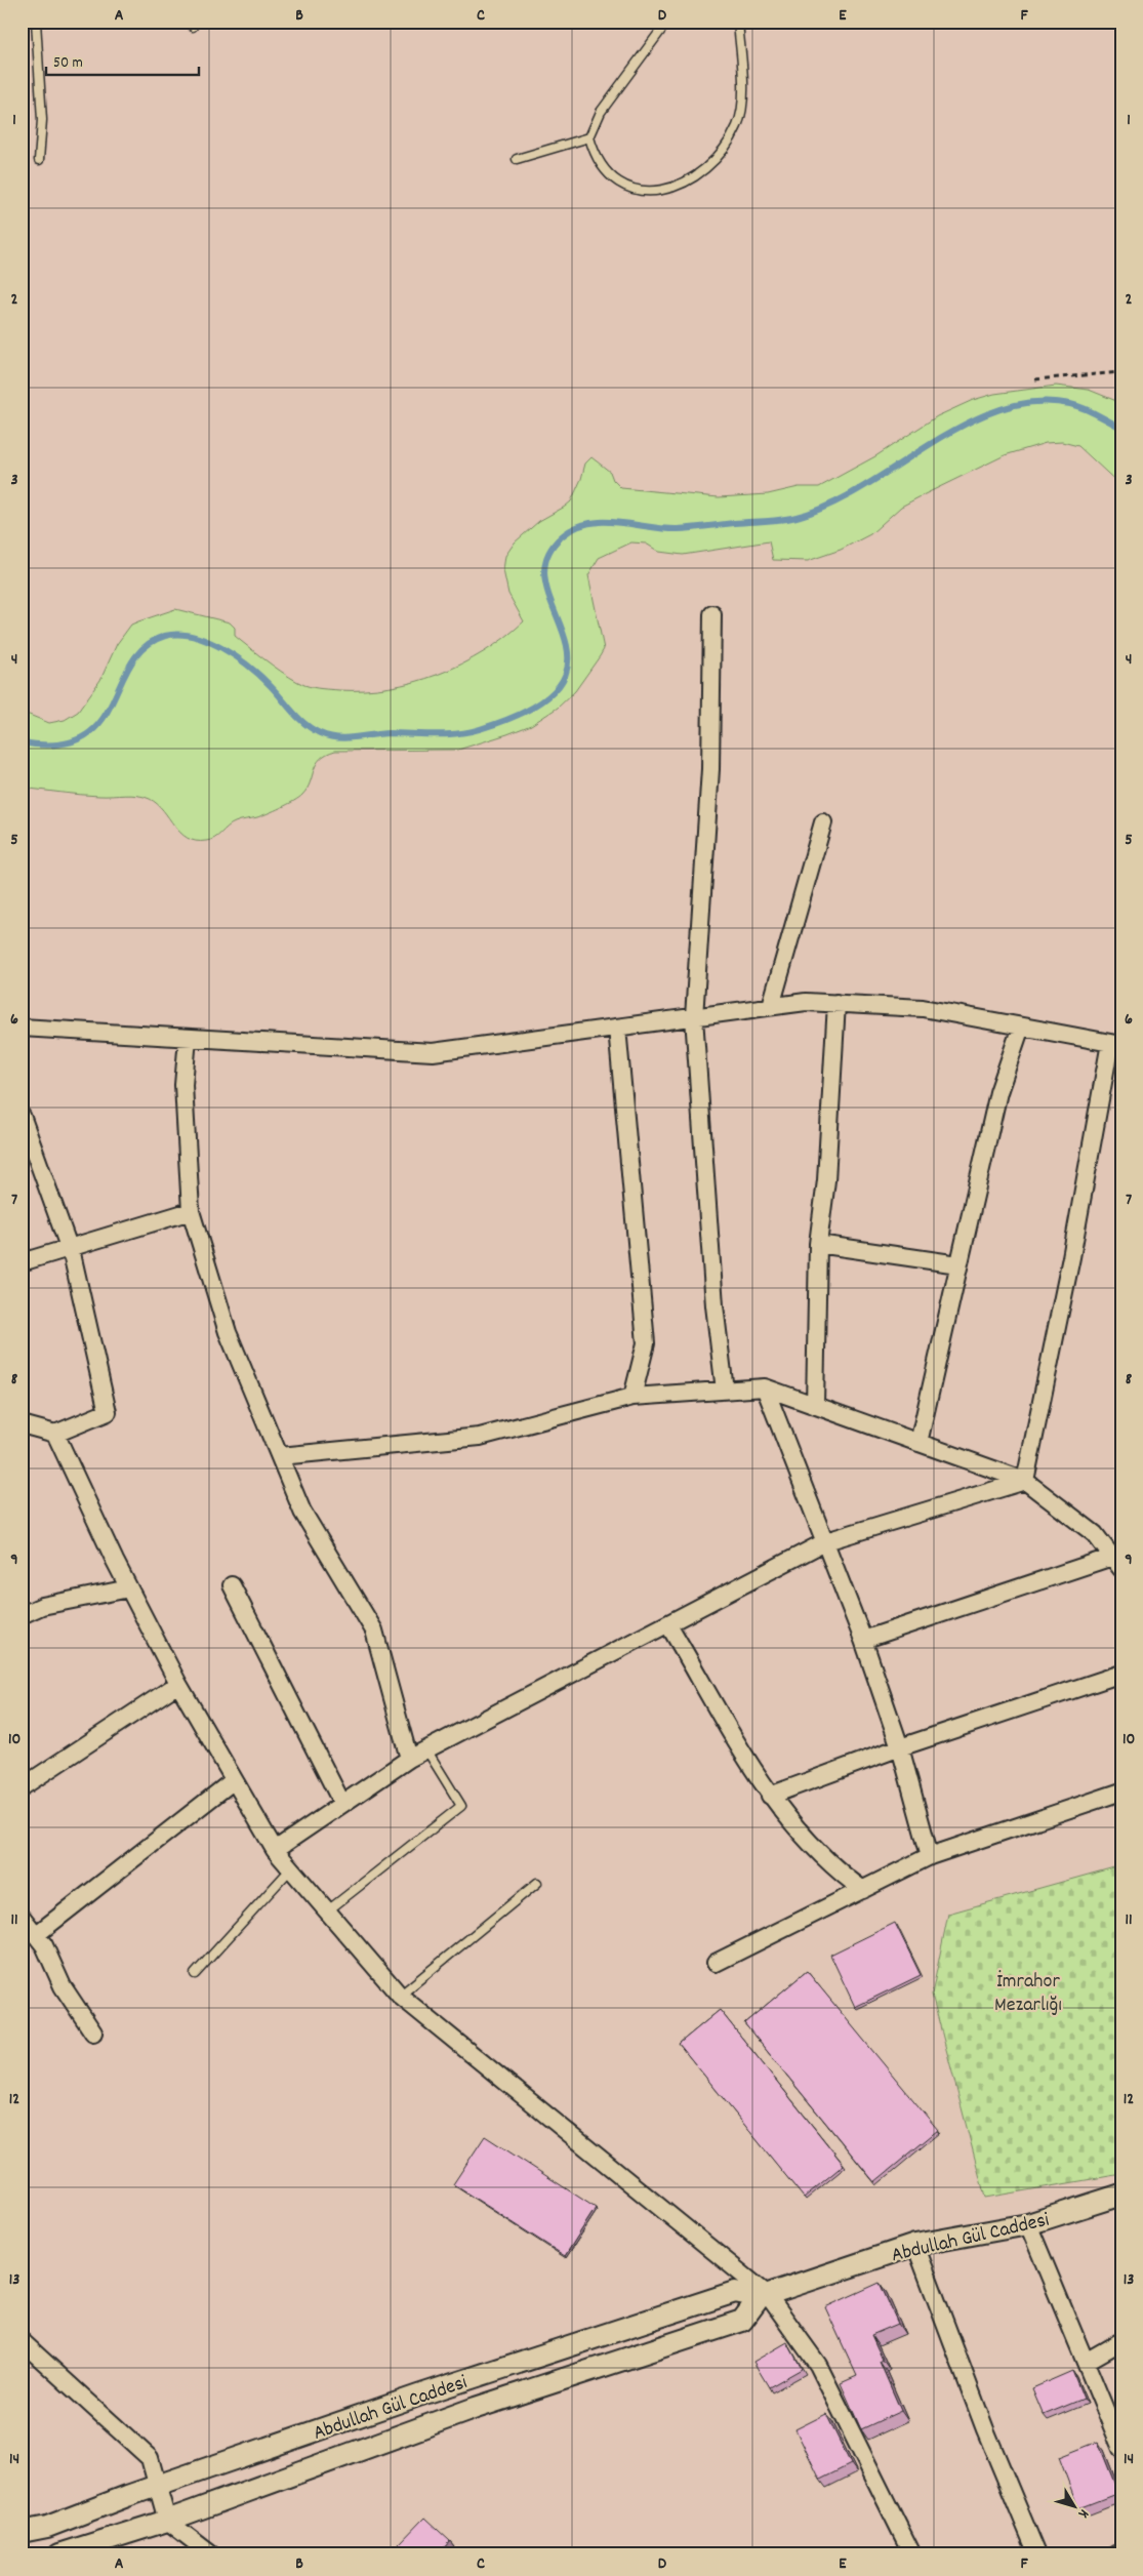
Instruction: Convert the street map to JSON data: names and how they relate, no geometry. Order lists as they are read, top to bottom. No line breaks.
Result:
{"streets":{"street":["Abdullah Gül Caddesi"]},"parks":["İmrahor Mezarlığı"],"scale_bar":"50 m","north":"bottom right","grid":{"columns":["A","B","C","D","E","F"],"rows":["1","2","3","4","5","6","7","8","9","10","11","12","13","14"]}}
